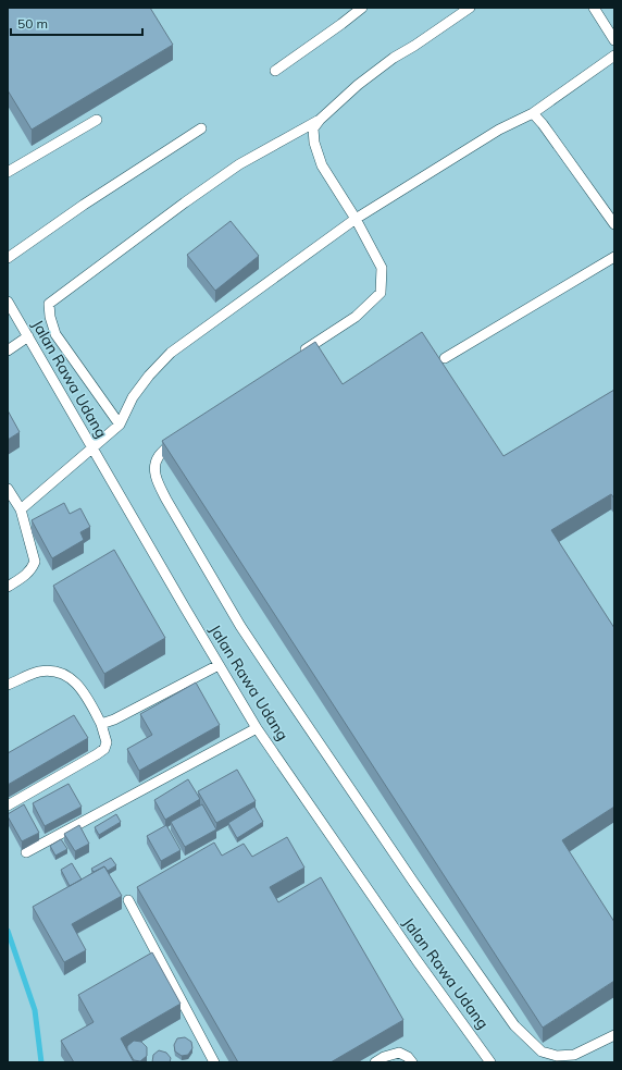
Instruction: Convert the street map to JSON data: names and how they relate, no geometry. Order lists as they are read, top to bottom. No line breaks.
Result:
{"streets":{"lane":["Jalan Rawa Udang"]},"scale_bar":"50 m"}
